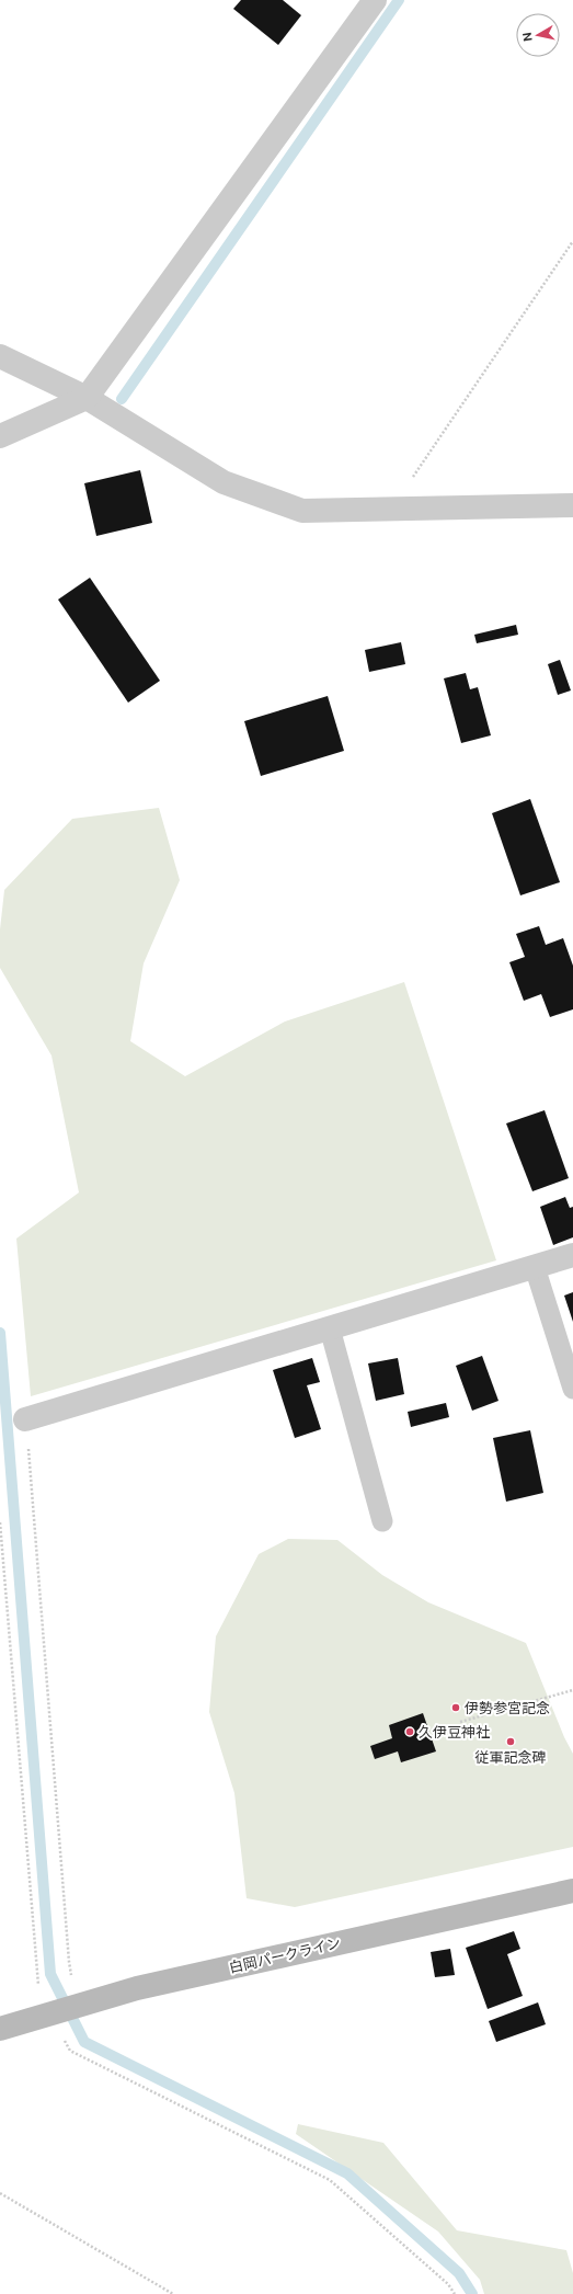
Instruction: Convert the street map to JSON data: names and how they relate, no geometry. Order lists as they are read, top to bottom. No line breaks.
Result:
{"streets":{"street":["白岡パークライン"]},"places":["伊勢参宮記念","久伊豆神社","従軍記念碑"],"north":"left"}
